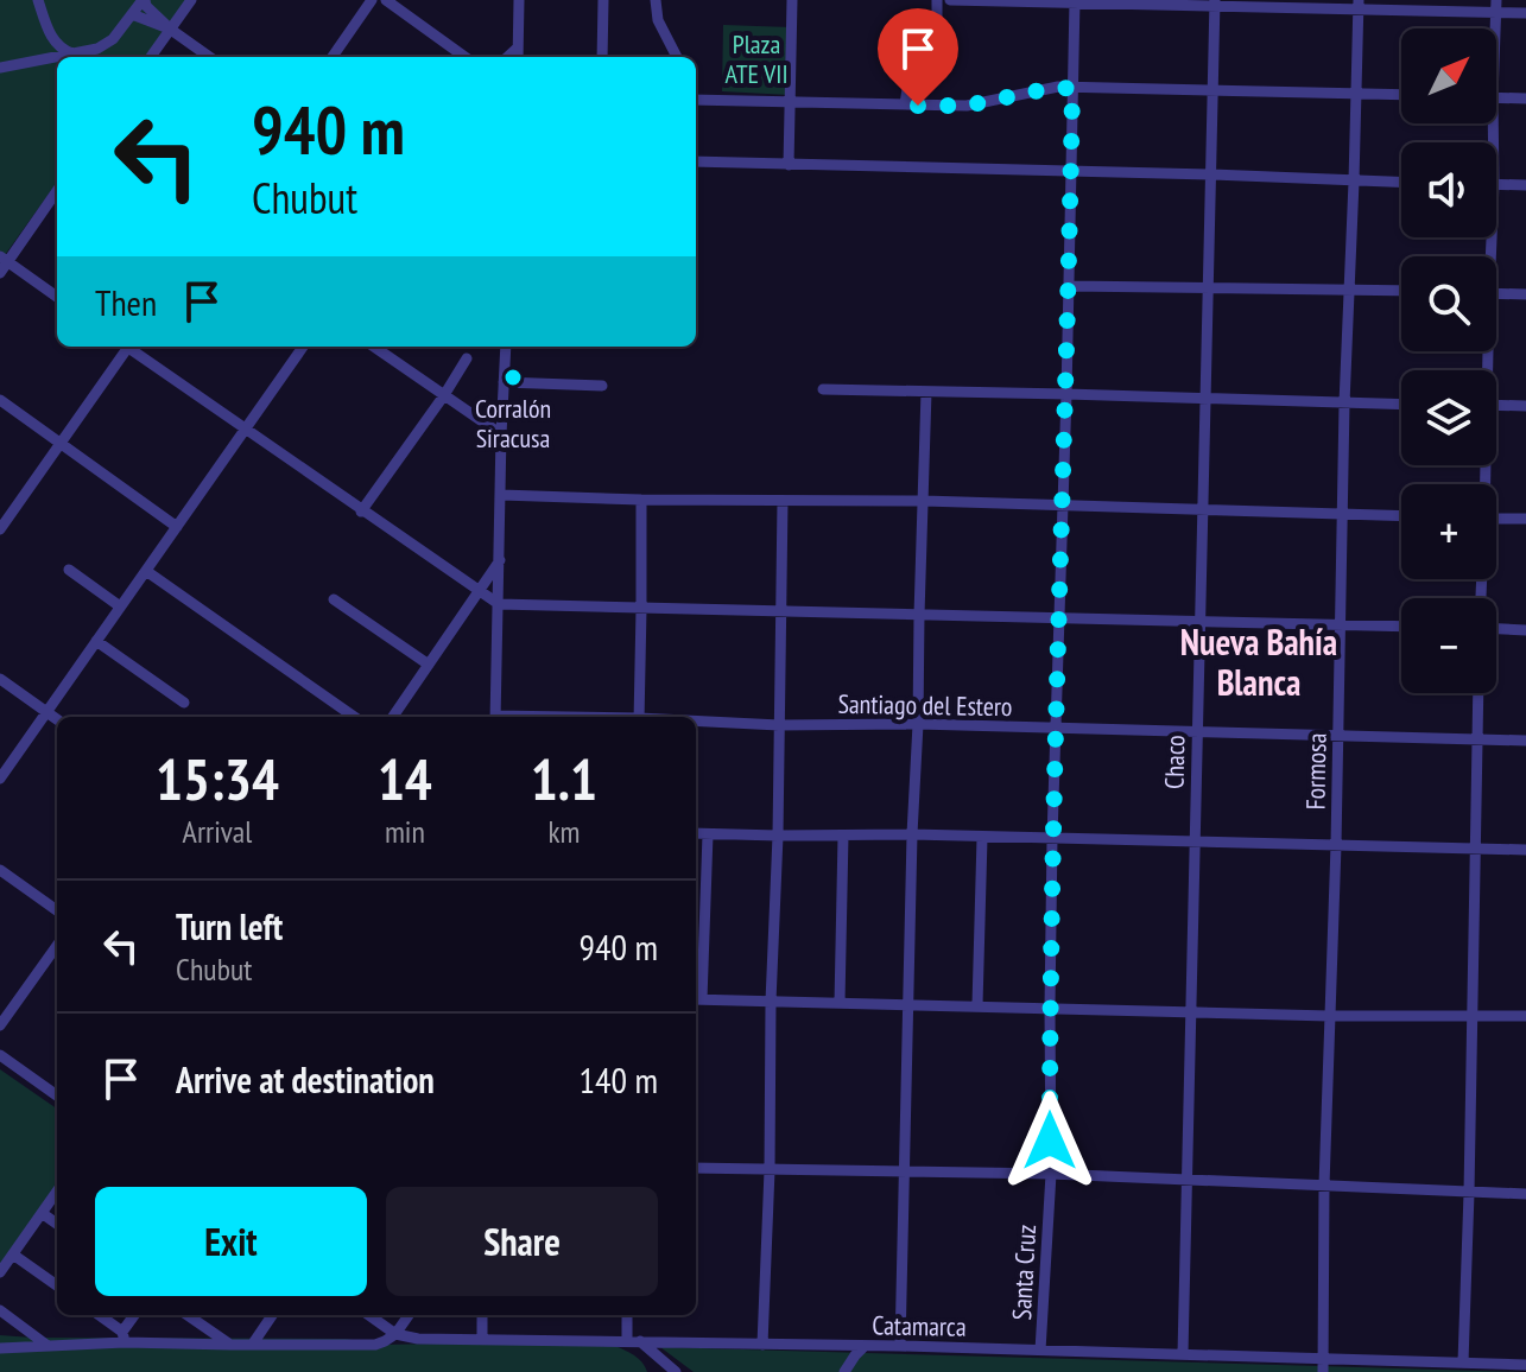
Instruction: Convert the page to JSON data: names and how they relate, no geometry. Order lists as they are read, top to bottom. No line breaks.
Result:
{"streets":{"street":["Santiago del Estero","Chaco","Formosa","Santa Cruz","Catamarca"]},"crossings":[["Santiago del Estero","Chaco"],["Santiago del Estero","Formosa"],["Santiago del Estero","Santa Cruz"],["Chaco","Catamarca"],["Formosa","Catamarca"],["Santa Cruz","Catamarca"]],"districts":["Nueva Bahía Blanca"],"parks":["Plaza ATE VII"],"places":["Corralón Siracusa"],"north":"top right","page":{"map_buttons":["+","−"],"turn":["940 m","Chubut"],"then":"Then","eta":["15:34","Arrival","14","min","1.1","km"],"list":[{"name":"Turn left","note":"Chubut","value":"940 m"},{"name":"Arrive at destination","value":"140 m"}],"buttons":["Exit","Share"]}}
